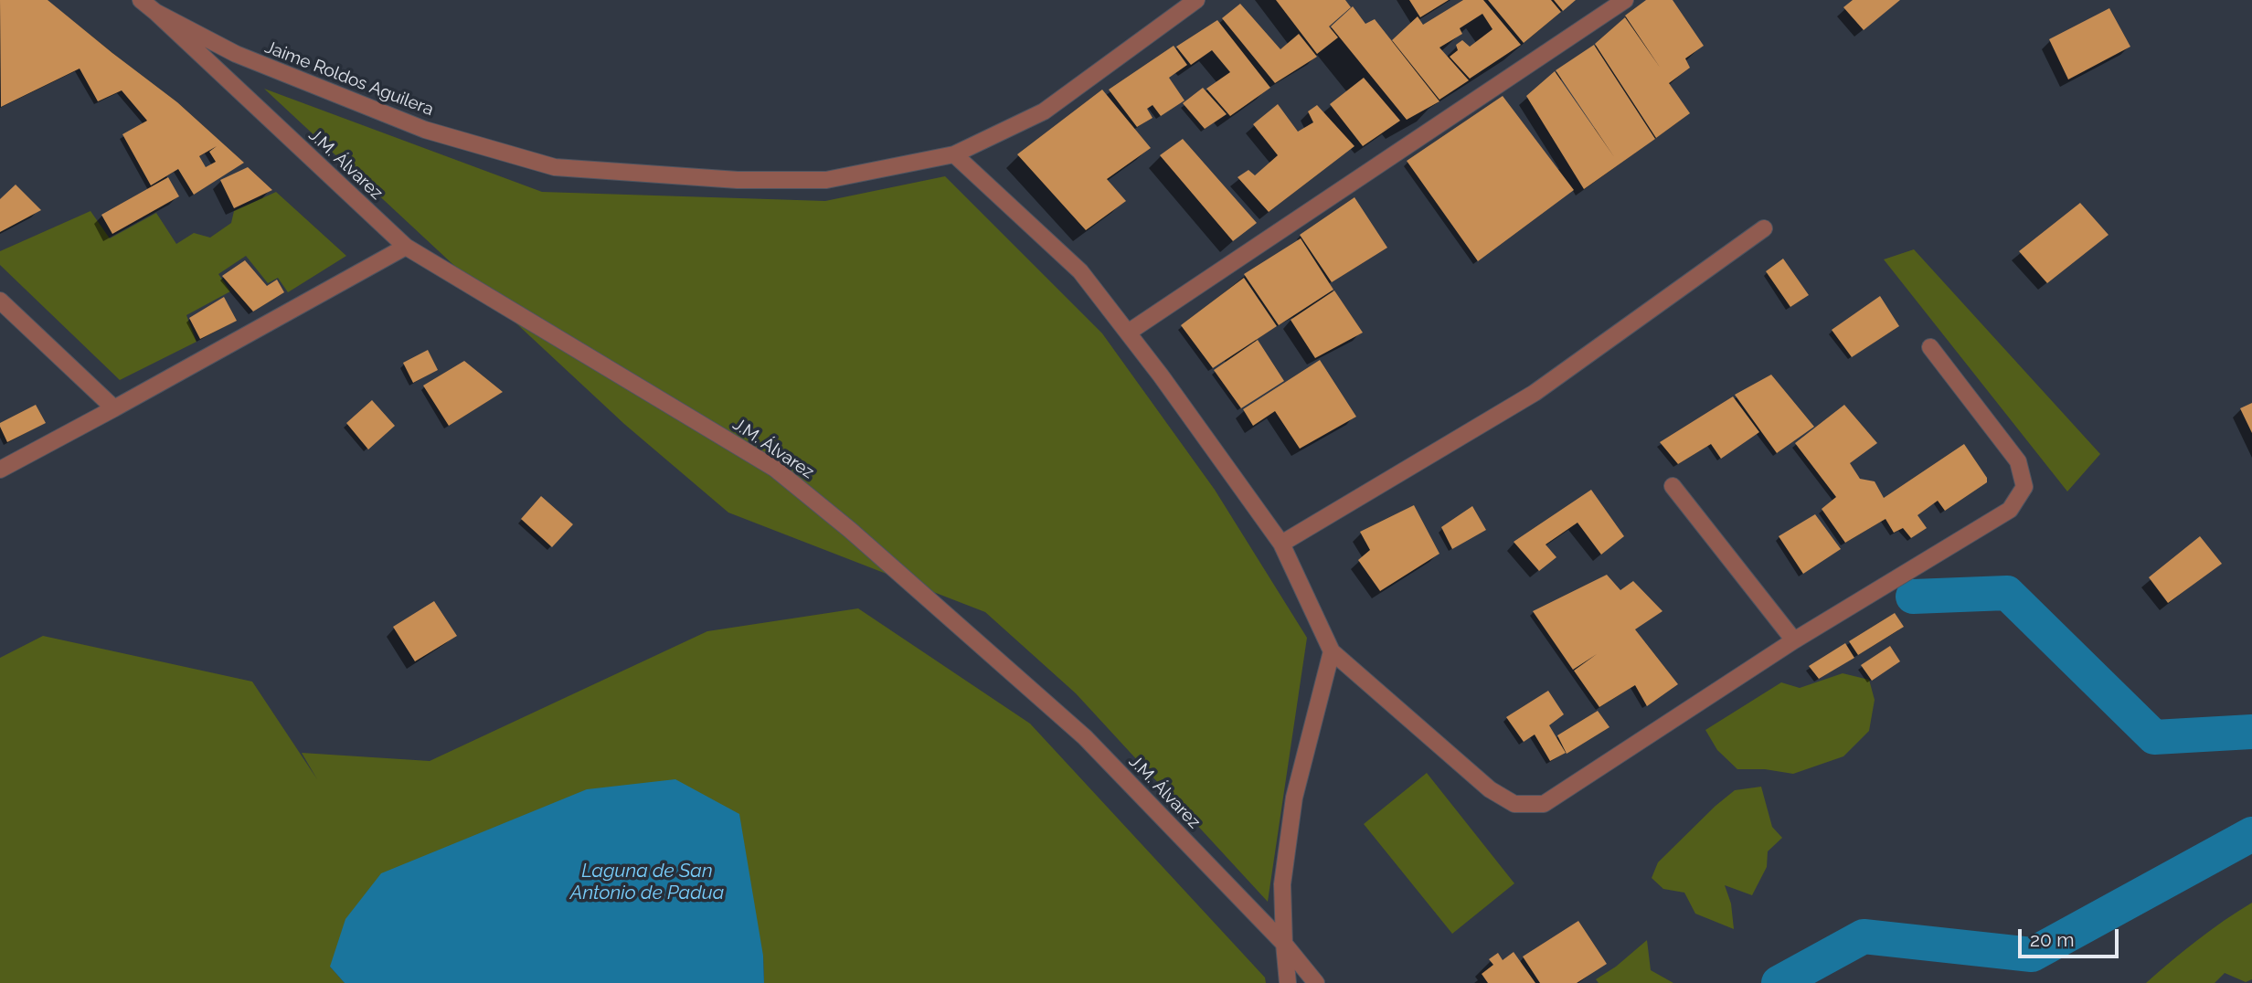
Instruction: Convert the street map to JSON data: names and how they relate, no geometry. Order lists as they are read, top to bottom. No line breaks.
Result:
{"streets":{"street":["Jaime Roldos Aguilera","J.M. Álvarez"]},"crossings":[["Jaime Roldos Aguilera","J.M. Álvarez"]],"water":["Laguna de San Antonio de Padua"],"scale_bar":"20 m"}
